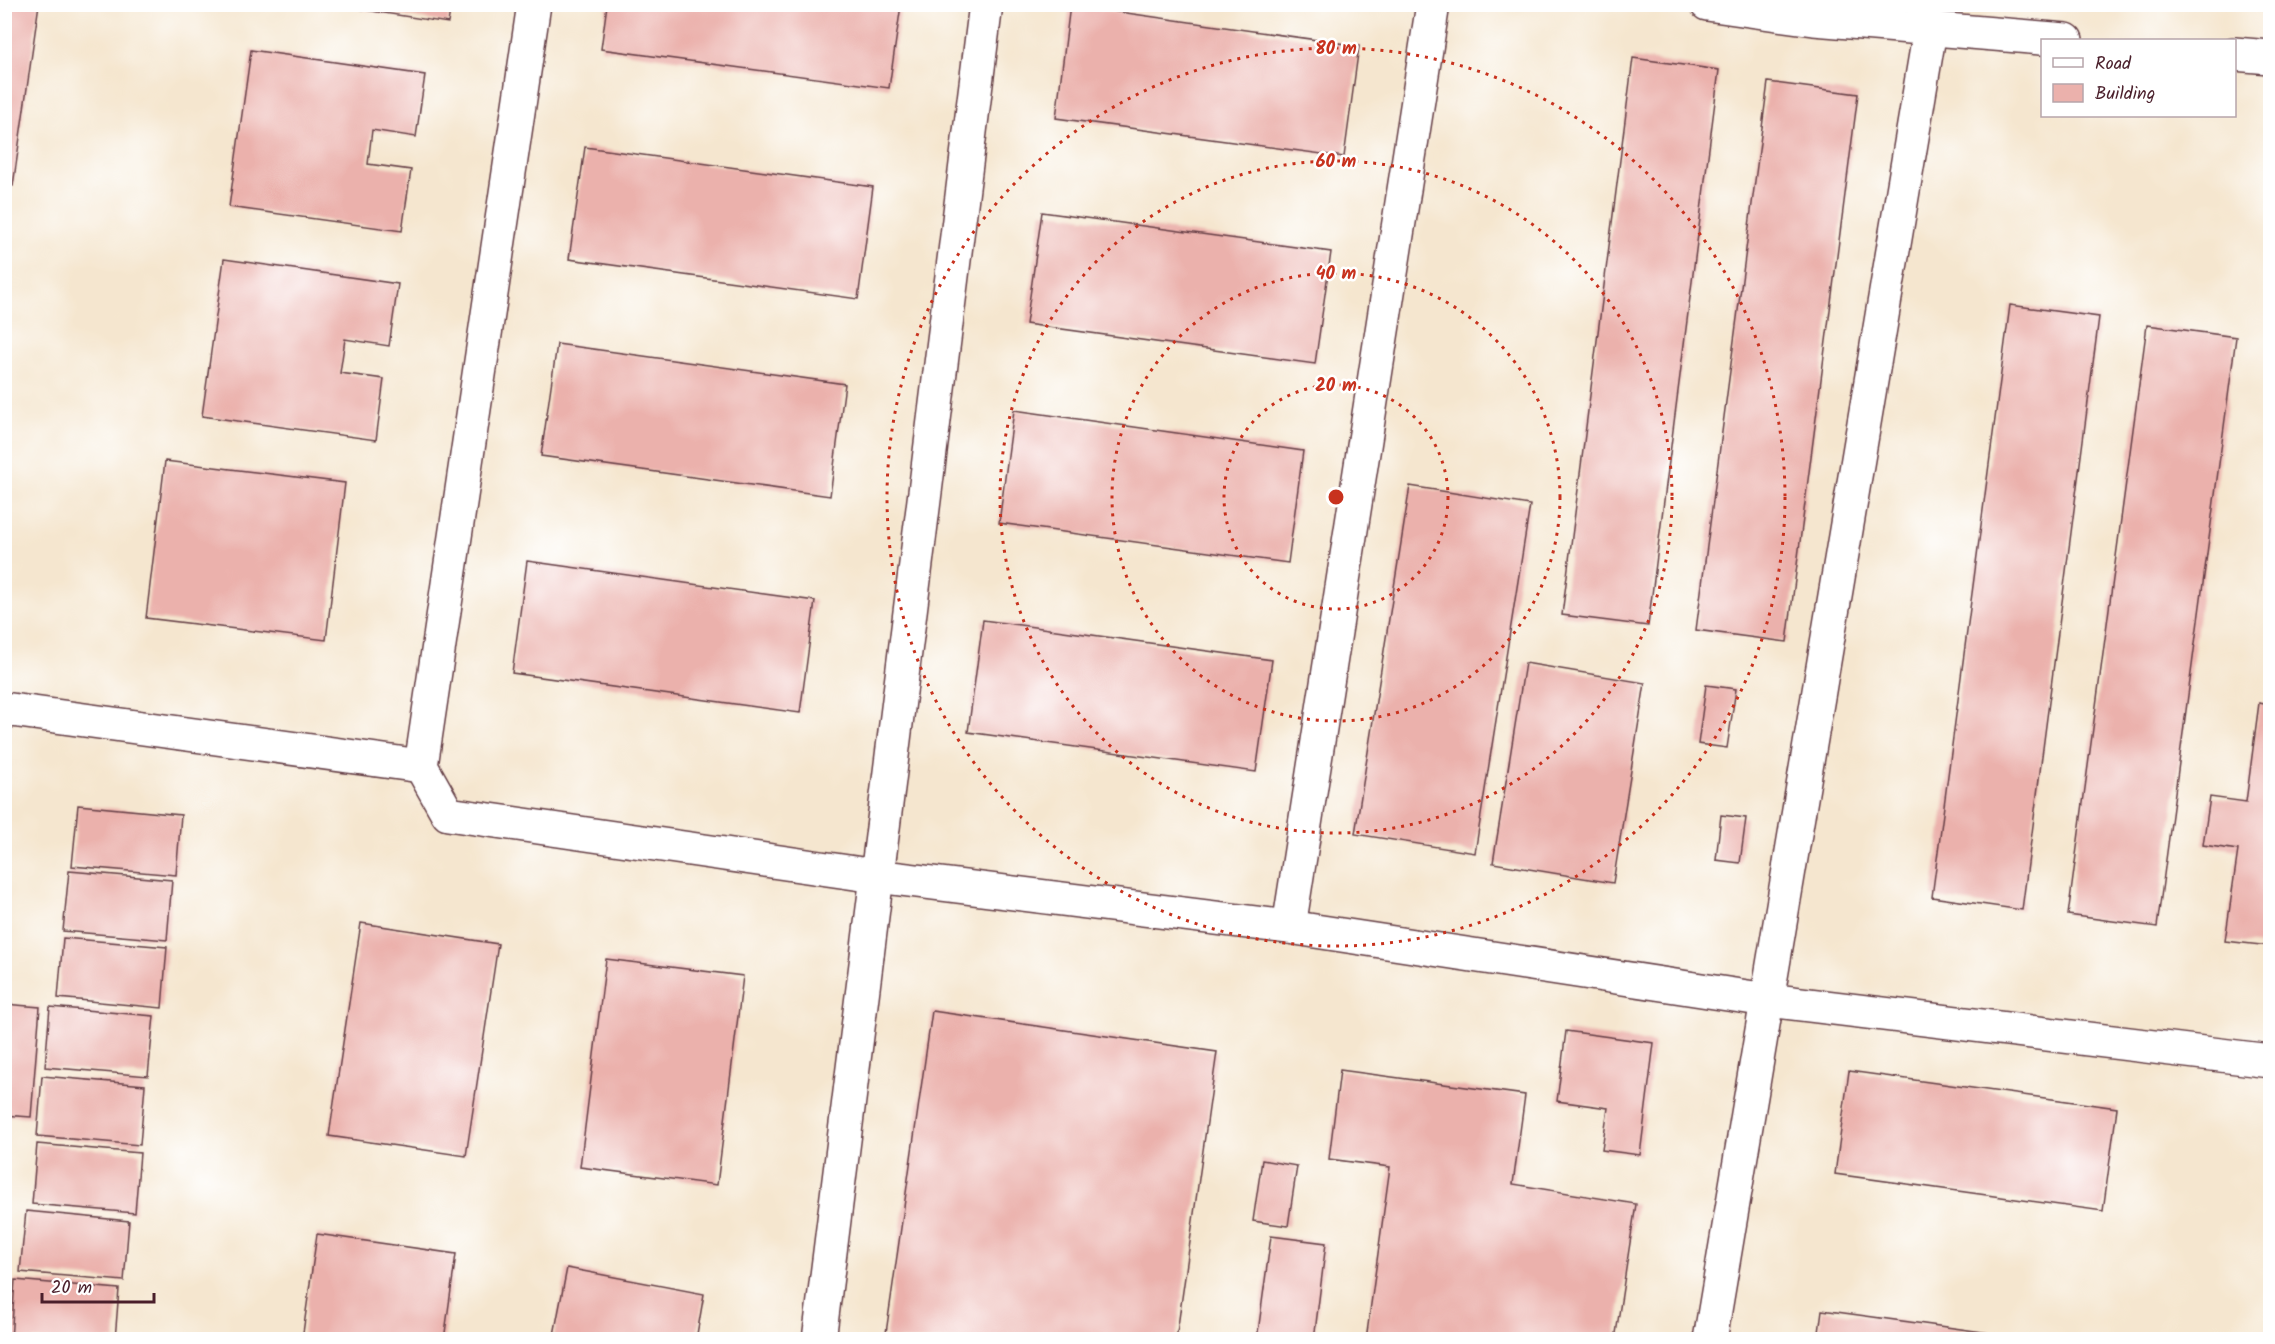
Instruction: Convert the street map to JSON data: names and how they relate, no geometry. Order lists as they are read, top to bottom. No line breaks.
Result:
{"legend":["Road","Building"],"scale_bar":"20 m","rings":["80 m","60 m","40 m","20 m"]}
